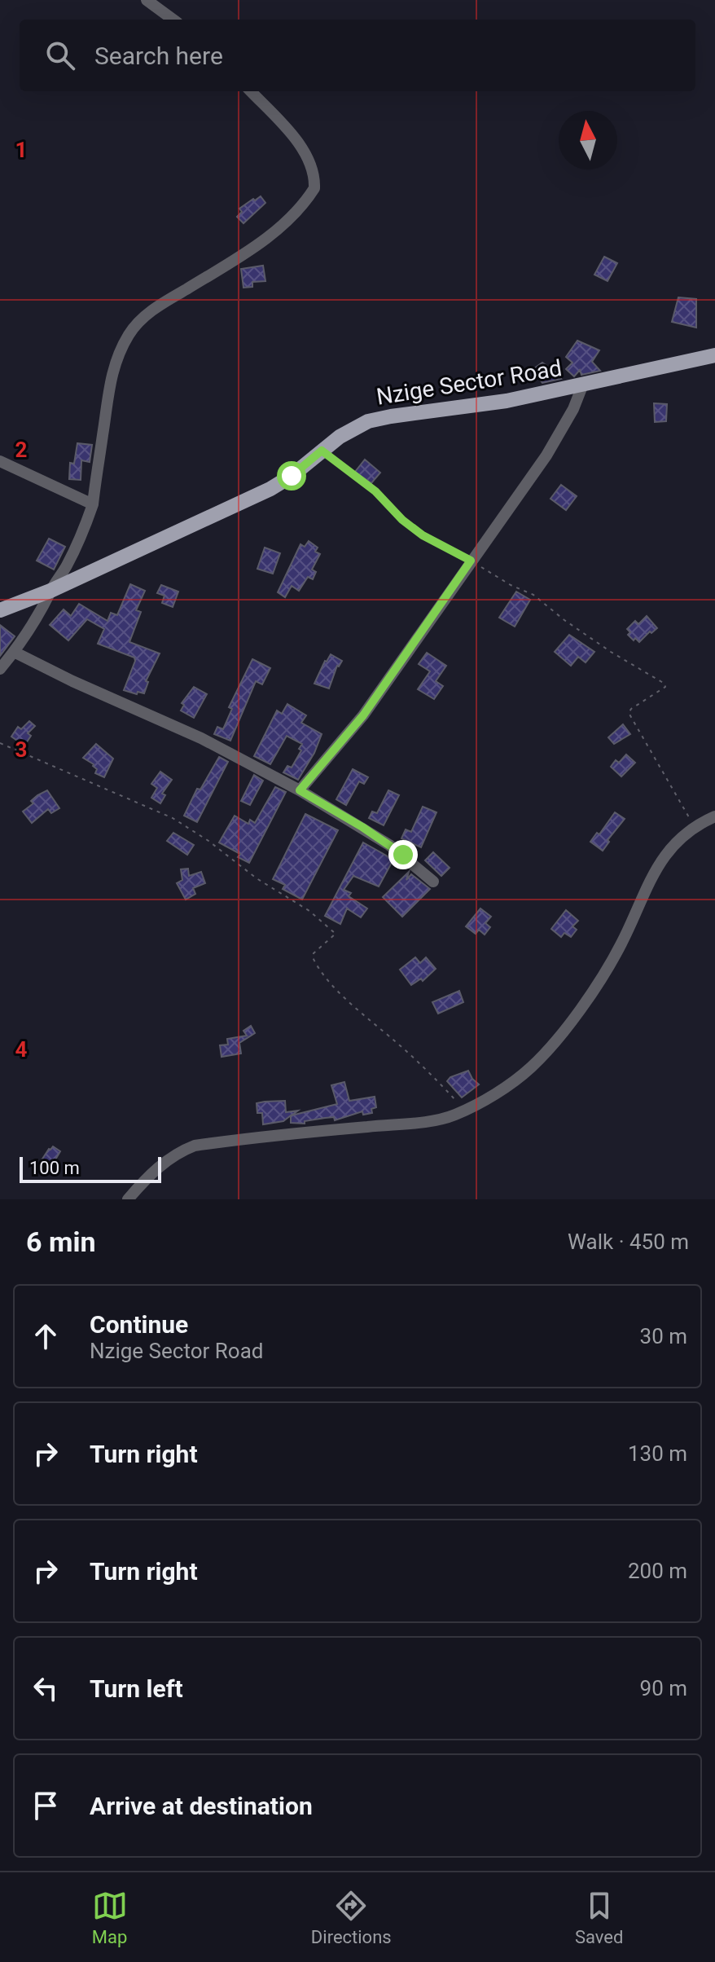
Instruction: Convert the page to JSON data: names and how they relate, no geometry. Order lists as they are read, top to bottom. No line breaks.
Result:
{"streets":{"main road":["Nzige Sector Road"]},"scale_bar":"100 m","north":"top","page":{"search":"Search here","scale":"100 m","heading":["6 min","Walk · 450 m"],"list":[["Continue","Nzige Sector Road","30 m"],["Turn right","130 m"],["Turn right","200 m"],["Turn left","90 m"],"Arrive at destination"],"nav":["Map","Directions","Saved"]},"grid":{"rows":["1","2","3","4"]}}
